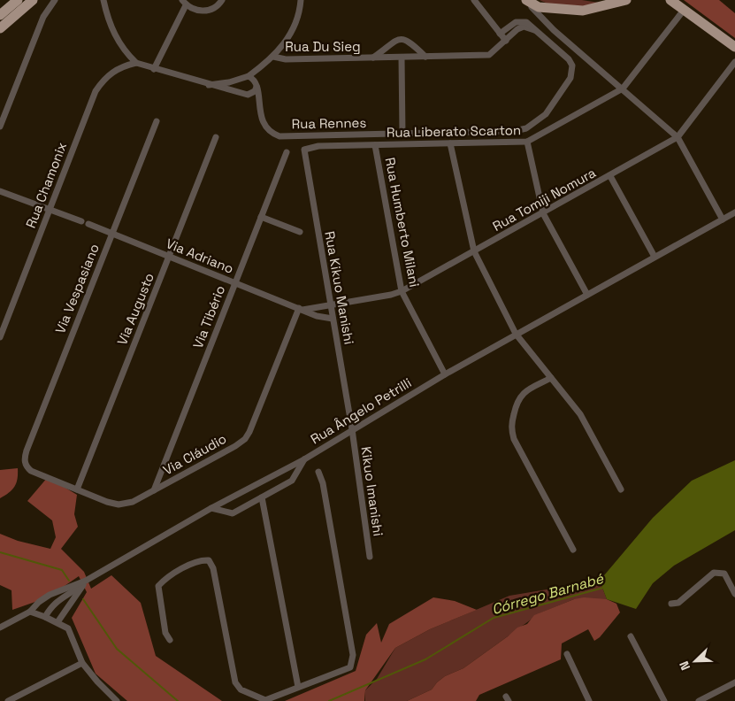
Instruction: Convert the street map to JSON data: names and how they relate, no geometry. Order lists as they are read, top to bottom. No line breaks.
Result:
{"streets":{"street":["Rua Du Sieg","Rua Rennes","Rua Liberato Scarton","Rua Chamonix","Rua Tomiji Nomura","Rua Humberto Milani","Via Adriano","Rua Kikuo Manishi","Via Vespasiano","Via Augusto","Via Tibério","Rua Ângelo Petrilli","Via Cláudio","Kikuo Imanishi"]},"crossings":[["Rua Liberato Scarton","Rua Humberto Milani"],["Rua Liberato Scarton","Rua Kikuo Manishi"],["Rua Tomiji Nomura","Rua Humberto Milani"],["Rua Tomiji Nomura","Rua Kikuo Manishi"],["Rua Humberto Milani","Rua Ângelo Petrilli"],["Via Adriano","Rua Kikuo Manishi"],["Via Adriano","Via Vespasiano"],["Via Adriano","Via Augusto"],["Via Adriano","Via Tibério"],["Via Adriano","Via Cláudio"],["Rua Kikuo Manishi","Rua Ângelo Petrilli"],["Rua Kikuo Manishi","Kikuo Imanishi"],["Via Vespasiano","Via Cláudio"],["Via Augusto","Via Cláudio"],["Via Tibério","Via Cláudio"],["Rua Ângelo Petrilli","Kikuo Imanishi"]],"water":["Córrego Barnabé"],"north":"bottom left"}
